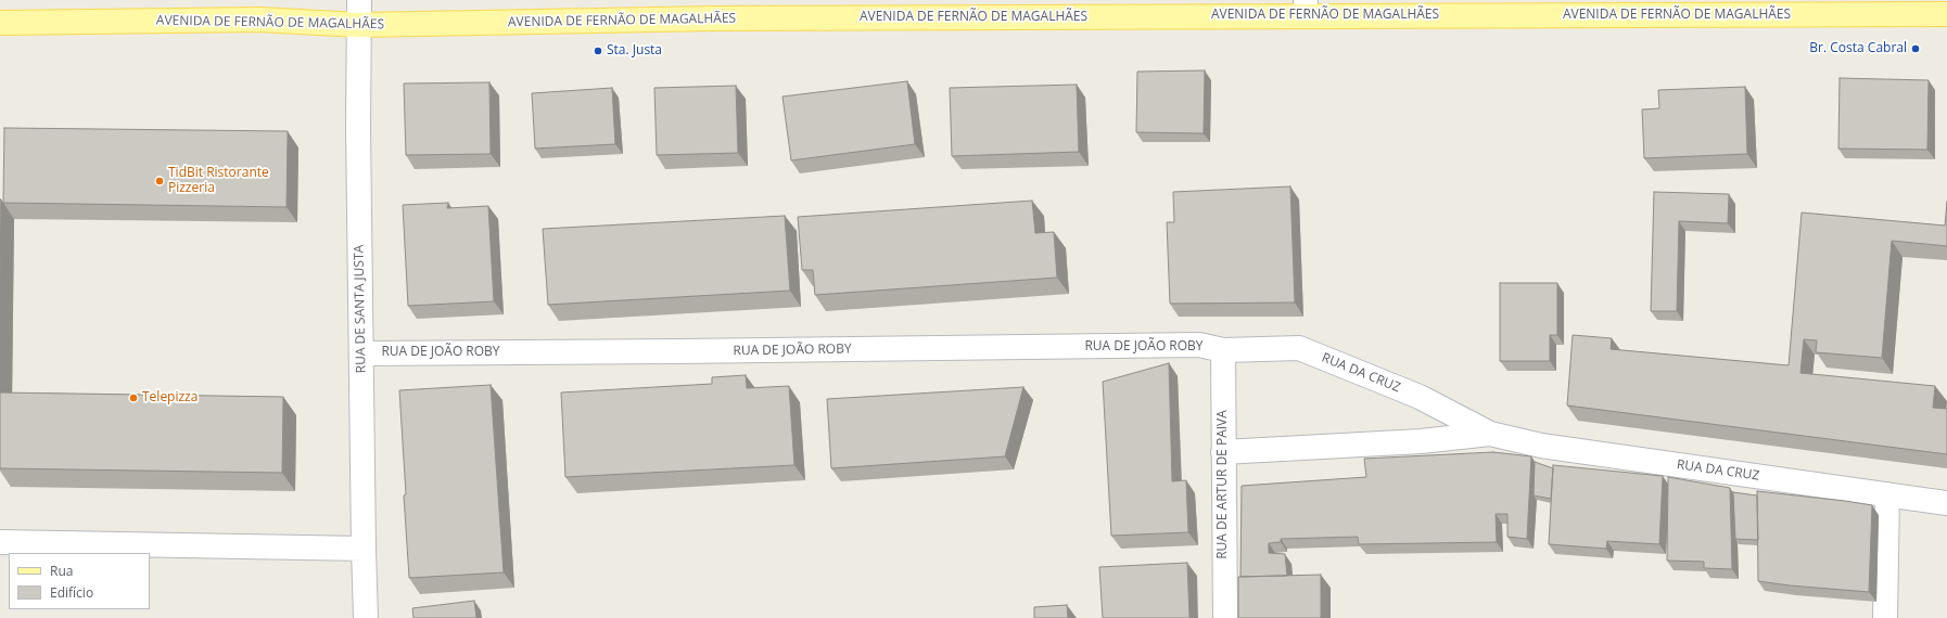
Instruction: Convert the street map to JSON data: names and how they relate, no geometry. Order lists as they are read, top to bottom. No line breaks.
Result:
{"streets":{"main road":["AVENIDA DE FERNÃO DE MAGALHÃES"],"street":["RUA DE SANTA JUSTA","RUA DE JOÃO ROBY","RUA DA CRUZ","RUA DE ARTUR DE PAIVA"]},"crossings":[["AVENIDA DE FERNÃO DE MAGALHÃES","RUA DE SANTA JUSTA"],["RUA DE SANTA JUSTA","RUA DE JOÃO ROBY"],["RUA DE JOÃO ROBY","RUA DA CRUZ"],["RUA DE JOÃO ROBY","RUA DE ARTUR DE PAIVA"],["RUA DA CRUZ","RUA DE ARTUR DE PAIVA"]],"places":["Br. Costa Cabral","Sta. Justa","TidBit Ristorante Pizzeria","Telepizza"],"legend":["Rua","Edifício"]}
